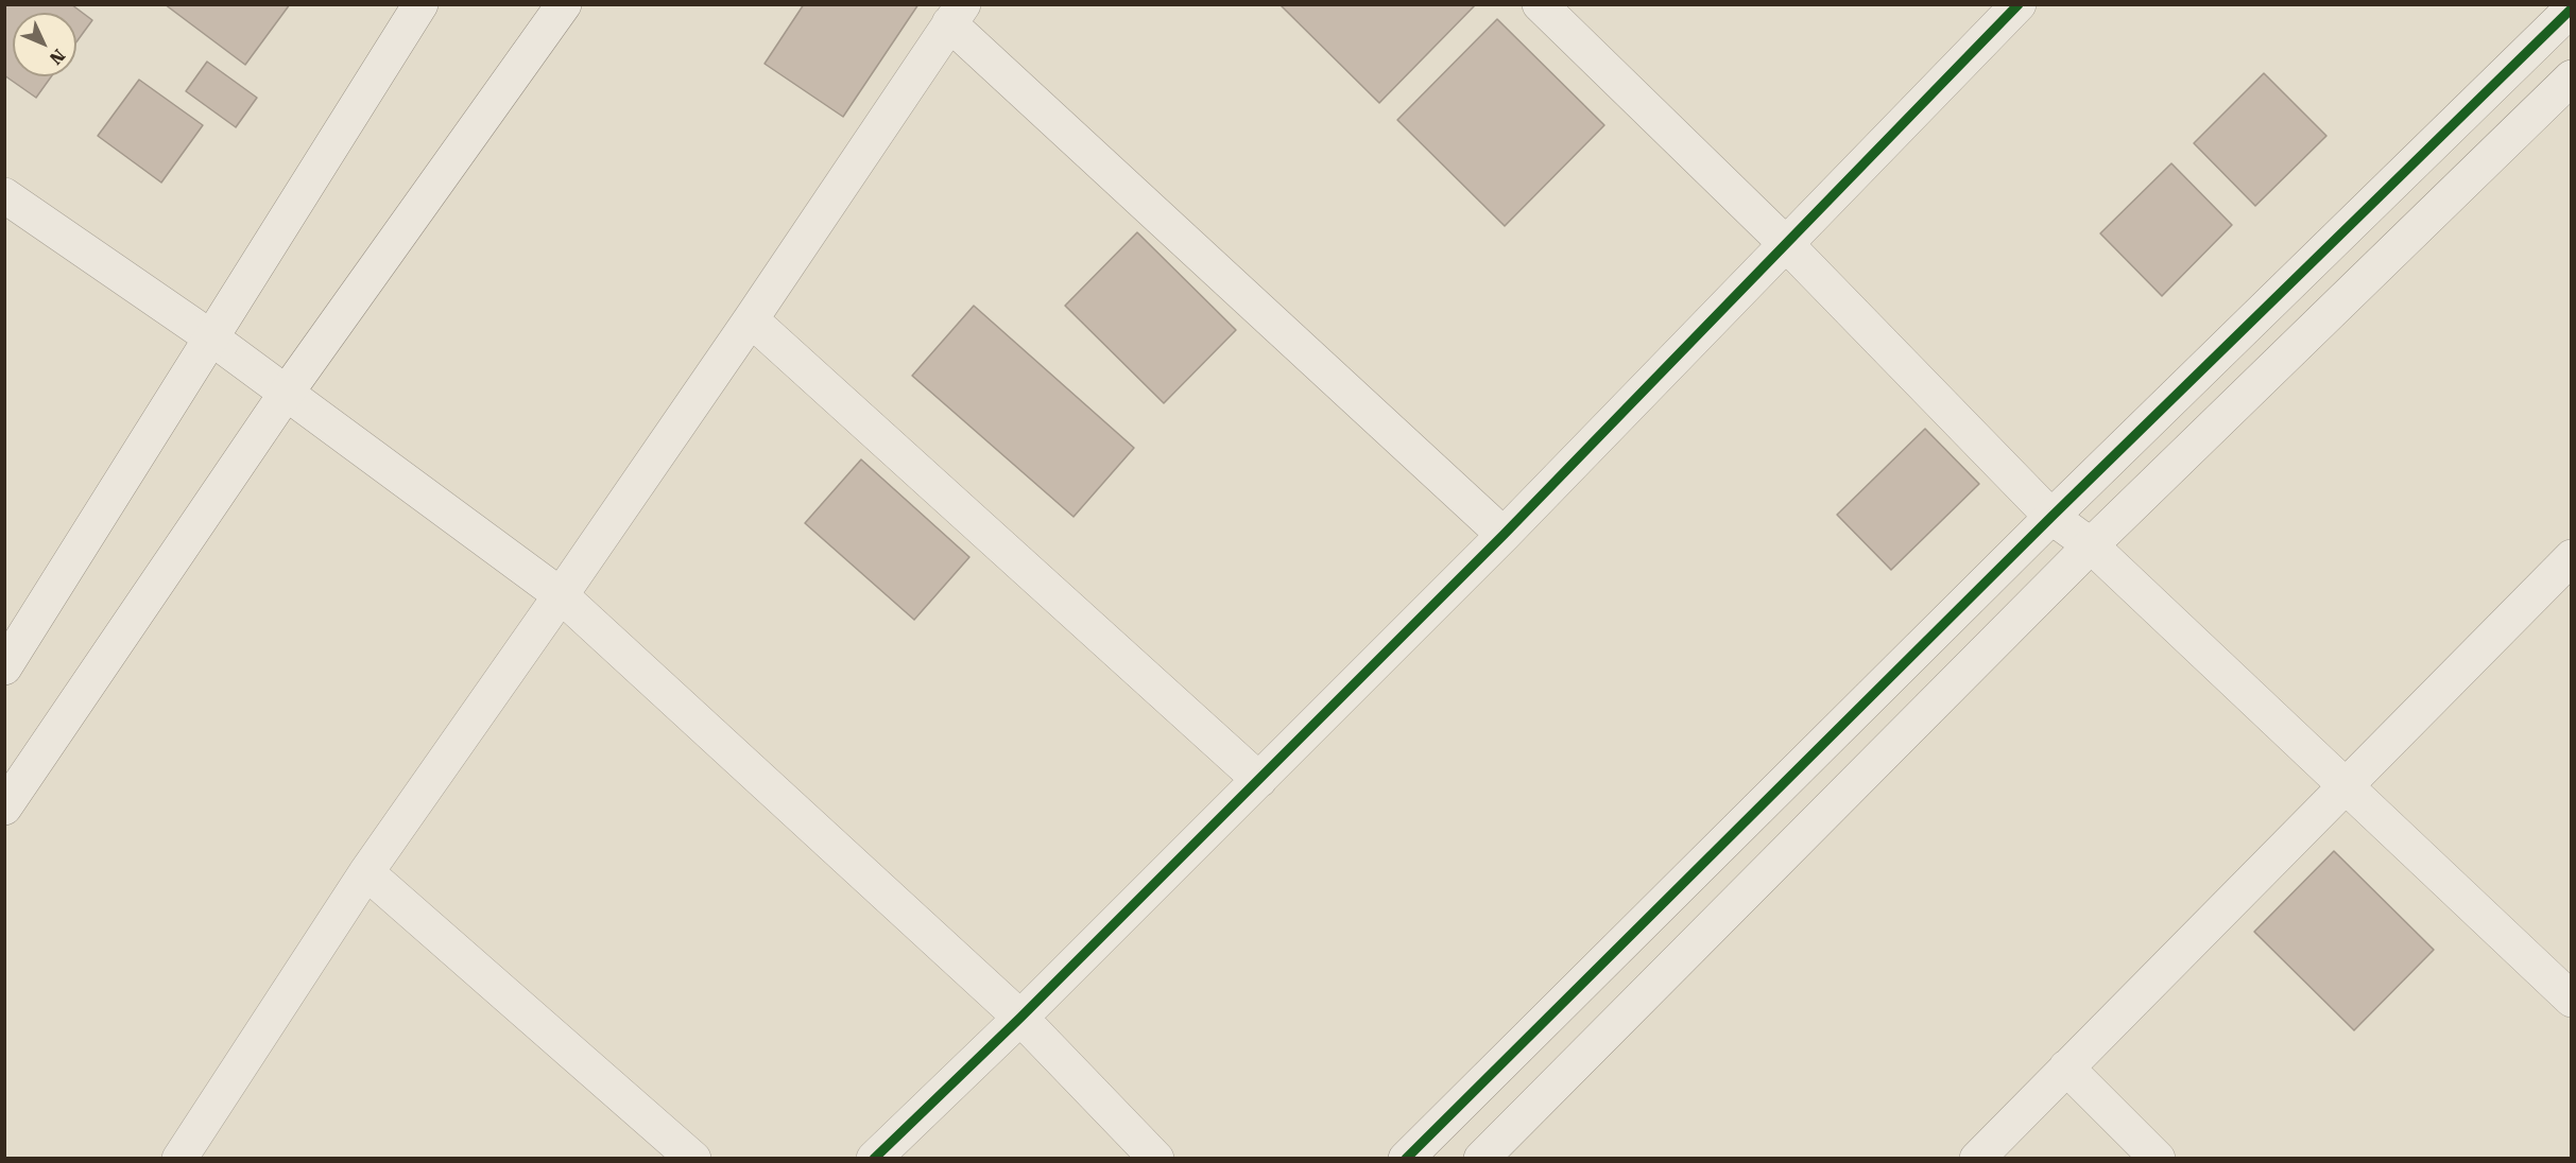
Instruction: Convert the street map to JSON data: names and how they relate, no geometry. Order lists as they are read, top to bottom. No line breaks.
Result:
{"north":"bottom right"}
